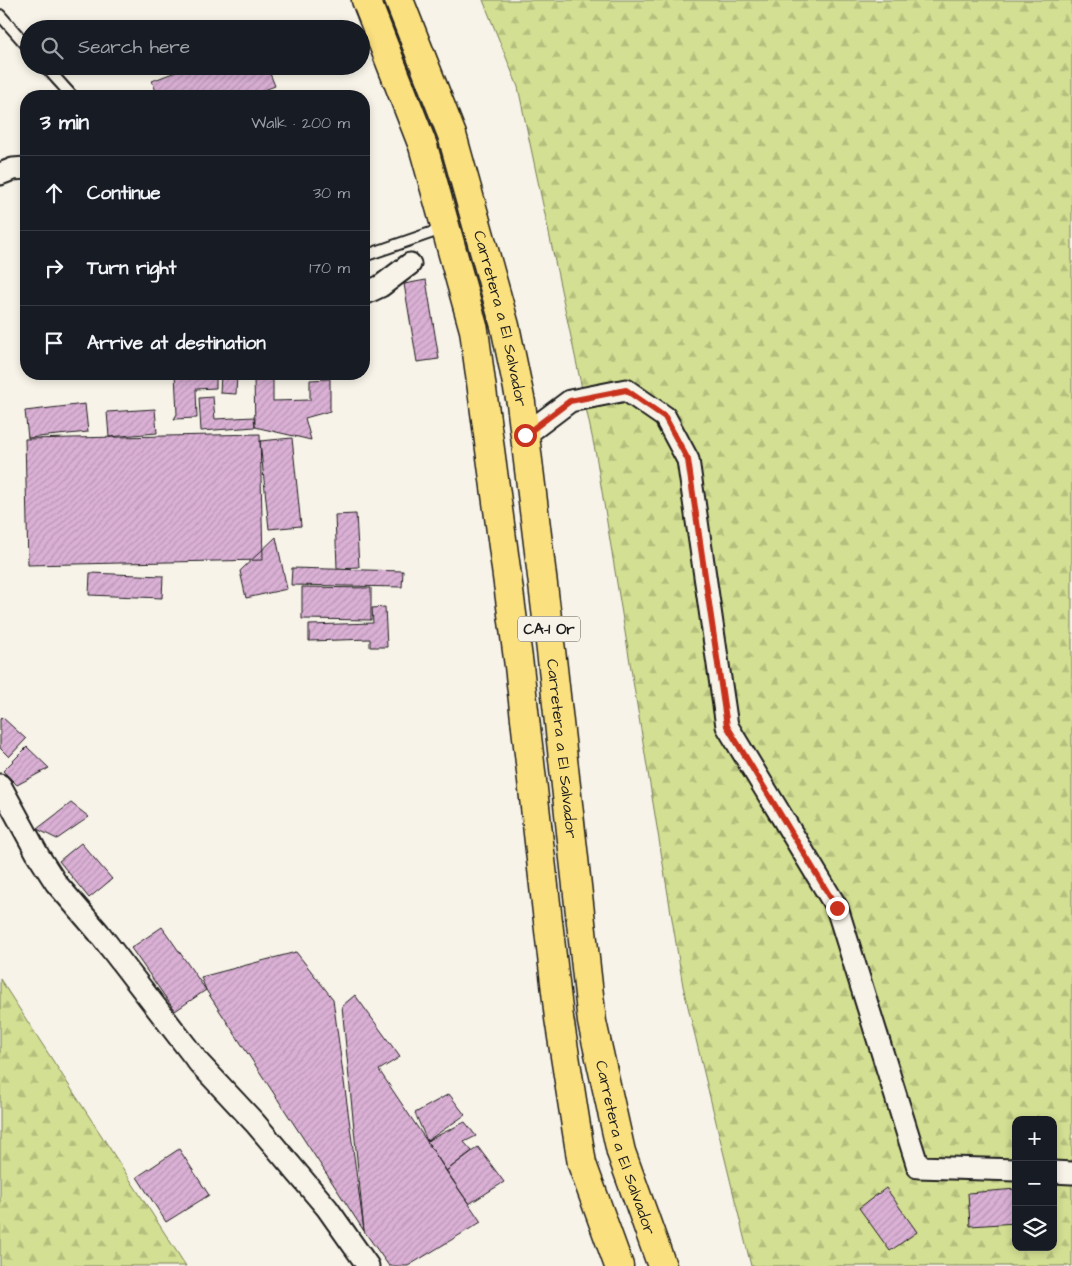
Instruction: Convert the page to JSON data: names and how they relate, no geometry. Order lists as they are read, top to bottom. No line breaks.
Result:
{"streets":{"highway":["Carretera a El Salvador","CA-1 Or"]},"page":{"search":"Search here","heading":["3 min","Walk · 200 m"],"list":[["Continue","30 m"],["Turn right","170 m"],"Arrive at destination"],"map_buttons":["+","−"]}}
